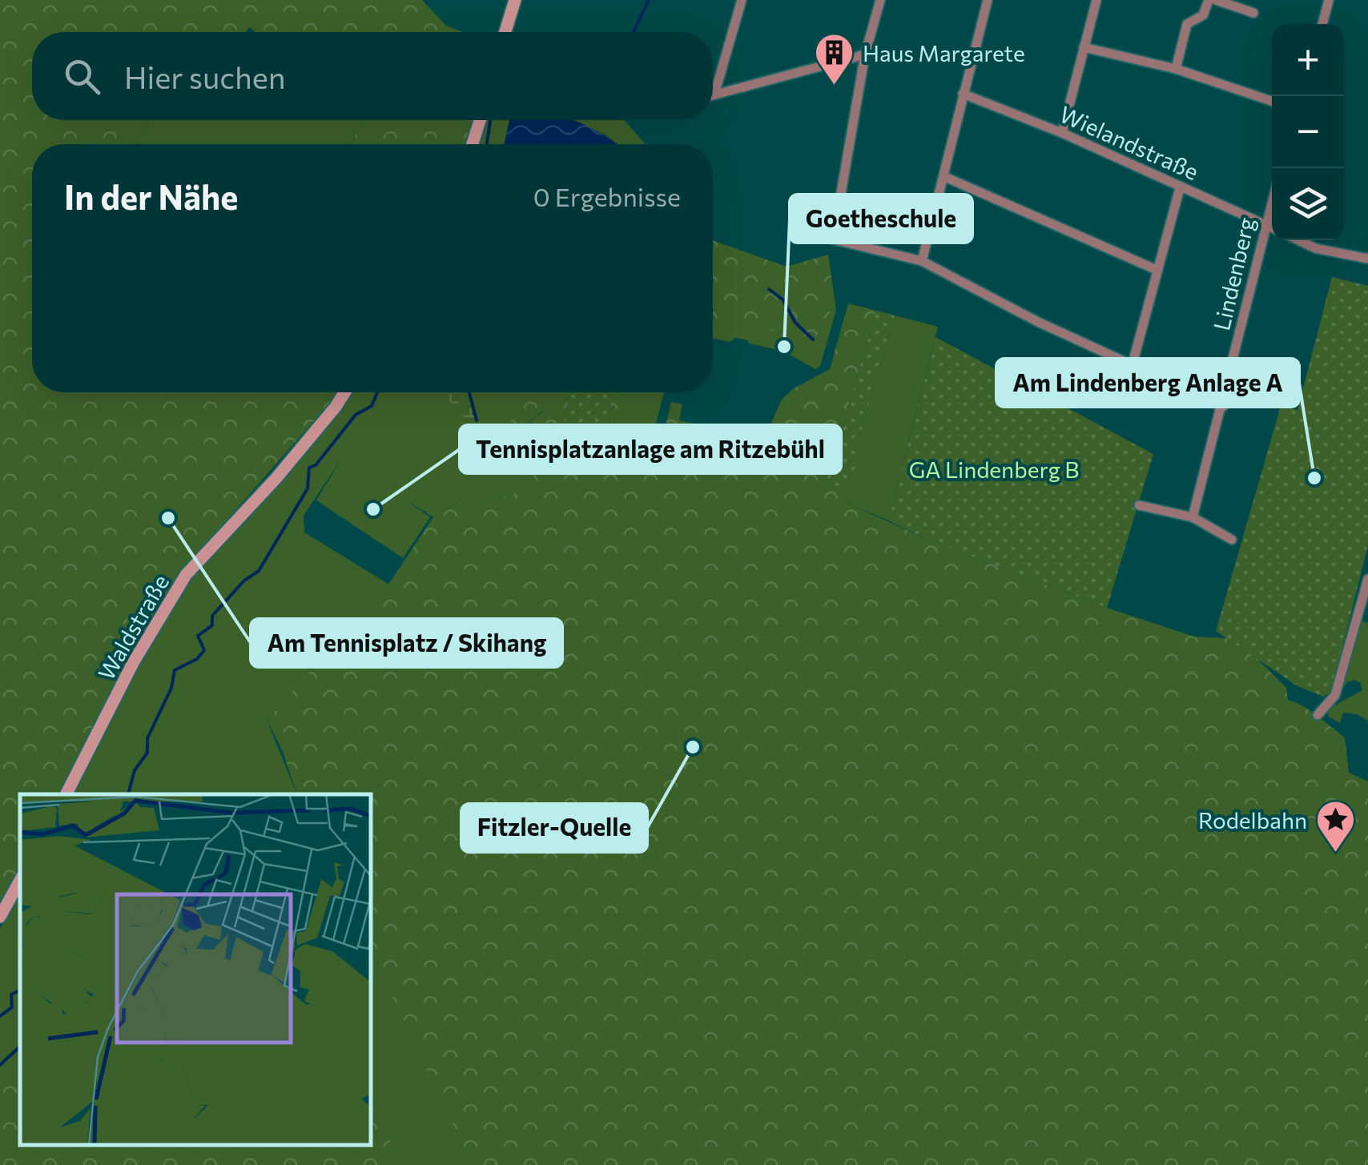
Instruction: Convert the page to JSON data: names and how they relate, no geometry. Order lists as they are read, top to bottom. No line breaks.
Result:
{"streets":{"street":["Wielandstraße","Lindenberg","Waldstraße"]},"crossings":[["Wielandstraße","Lindenberg"]],"parks":["GA Lindenberg B"],"places":{"building":["Haus Margarete"],"other":["Goetheschule","Am Lindenberg Anlage A","Tennisplatzanlage am Ritzebühl","Am Tennisplatz / Skihang","Fitzler-Quelle"],"place":["Rodelbahn"]},"page":{"map_buttons":["+","−"],"search":"Hier suchen","heading":["In der Nähe","0 Ergebnisse"]}}
